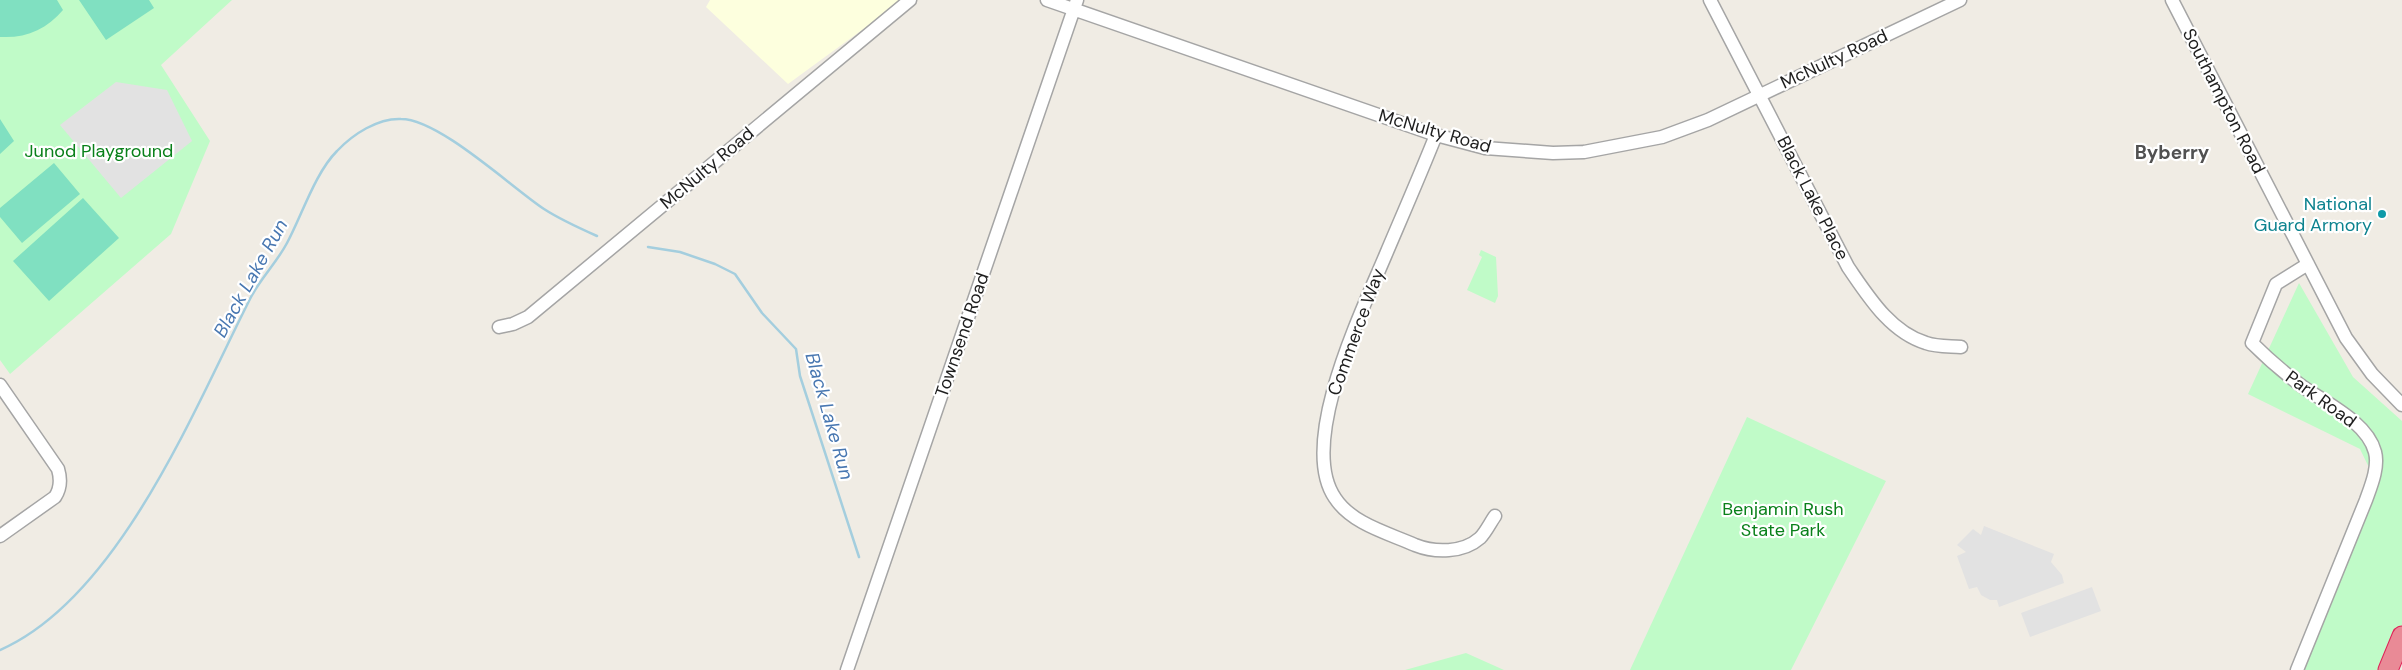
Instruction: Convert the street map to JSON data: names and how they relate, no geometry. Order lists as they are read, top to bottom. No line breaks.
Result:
{"streets":{"street":["McNulty Road","Southampton Road","Black Lake Place","Commerce Way","Townsend Road","Park Road"]},"crossings":[["McNulty Road","Black Lake Place"],["McNulty Road","Commerce Way"],["McNulty Road","Townsend Road"],["Southampton Road","Park Road"]],"districts":["Byberry"],"water":["Black Lake Run"],"parks":["Junod Playground","Benjamin Rush State Park"],"places":["National Guard Armory"]}
